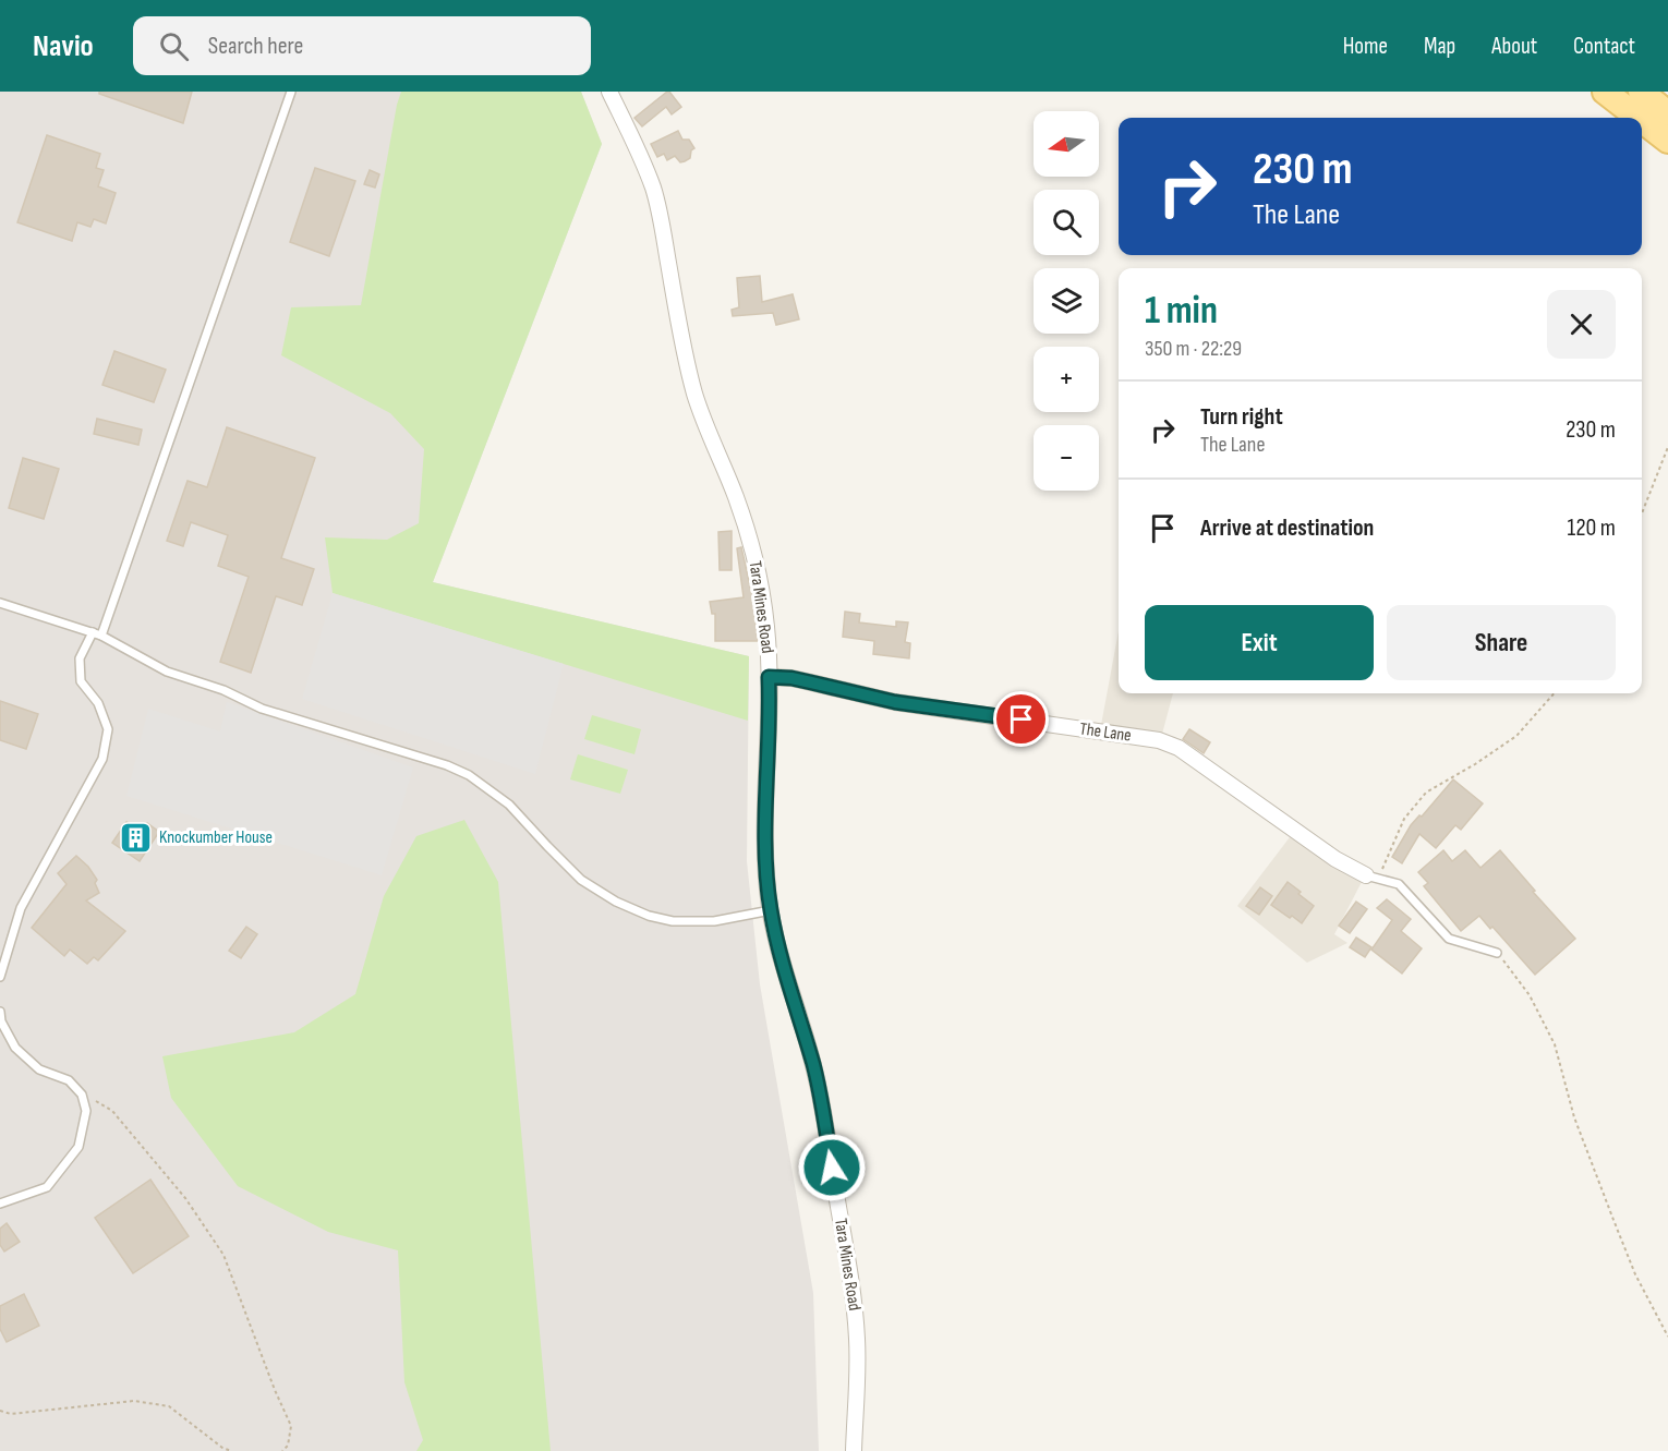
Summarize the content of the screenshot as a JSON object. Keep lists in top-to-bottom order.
{
  "streets": {
    "street": ["Tara Mines Road", "The Lane"]
  },
  "crossings": [
    ["Tara Mines Road", "The Lane"]
  ],
  "places": {
    "building": ["Knockumber House"]
  },
  "north": "left",
  "page": {
    "header": "Navio",
    "search": "Search here",
    "nav": [
      "Home",
      "Map",
      "About",
      "Contact"
    ],
    "map_buttons": ["+", "−"],
    "turn": ["230 m", "The Lane"],
    "heading": ["1 min", "350 m · 22:29"],
    "list": [
      {
        "name": "Turn right",
        "note": "The Lane",
        "value": "230 m"
      },
      {
        "name": "Arrive at destination",
        "value": "120 m"
      }
    ],
    "buttons": ["Exit", "Share"]
  }
}
